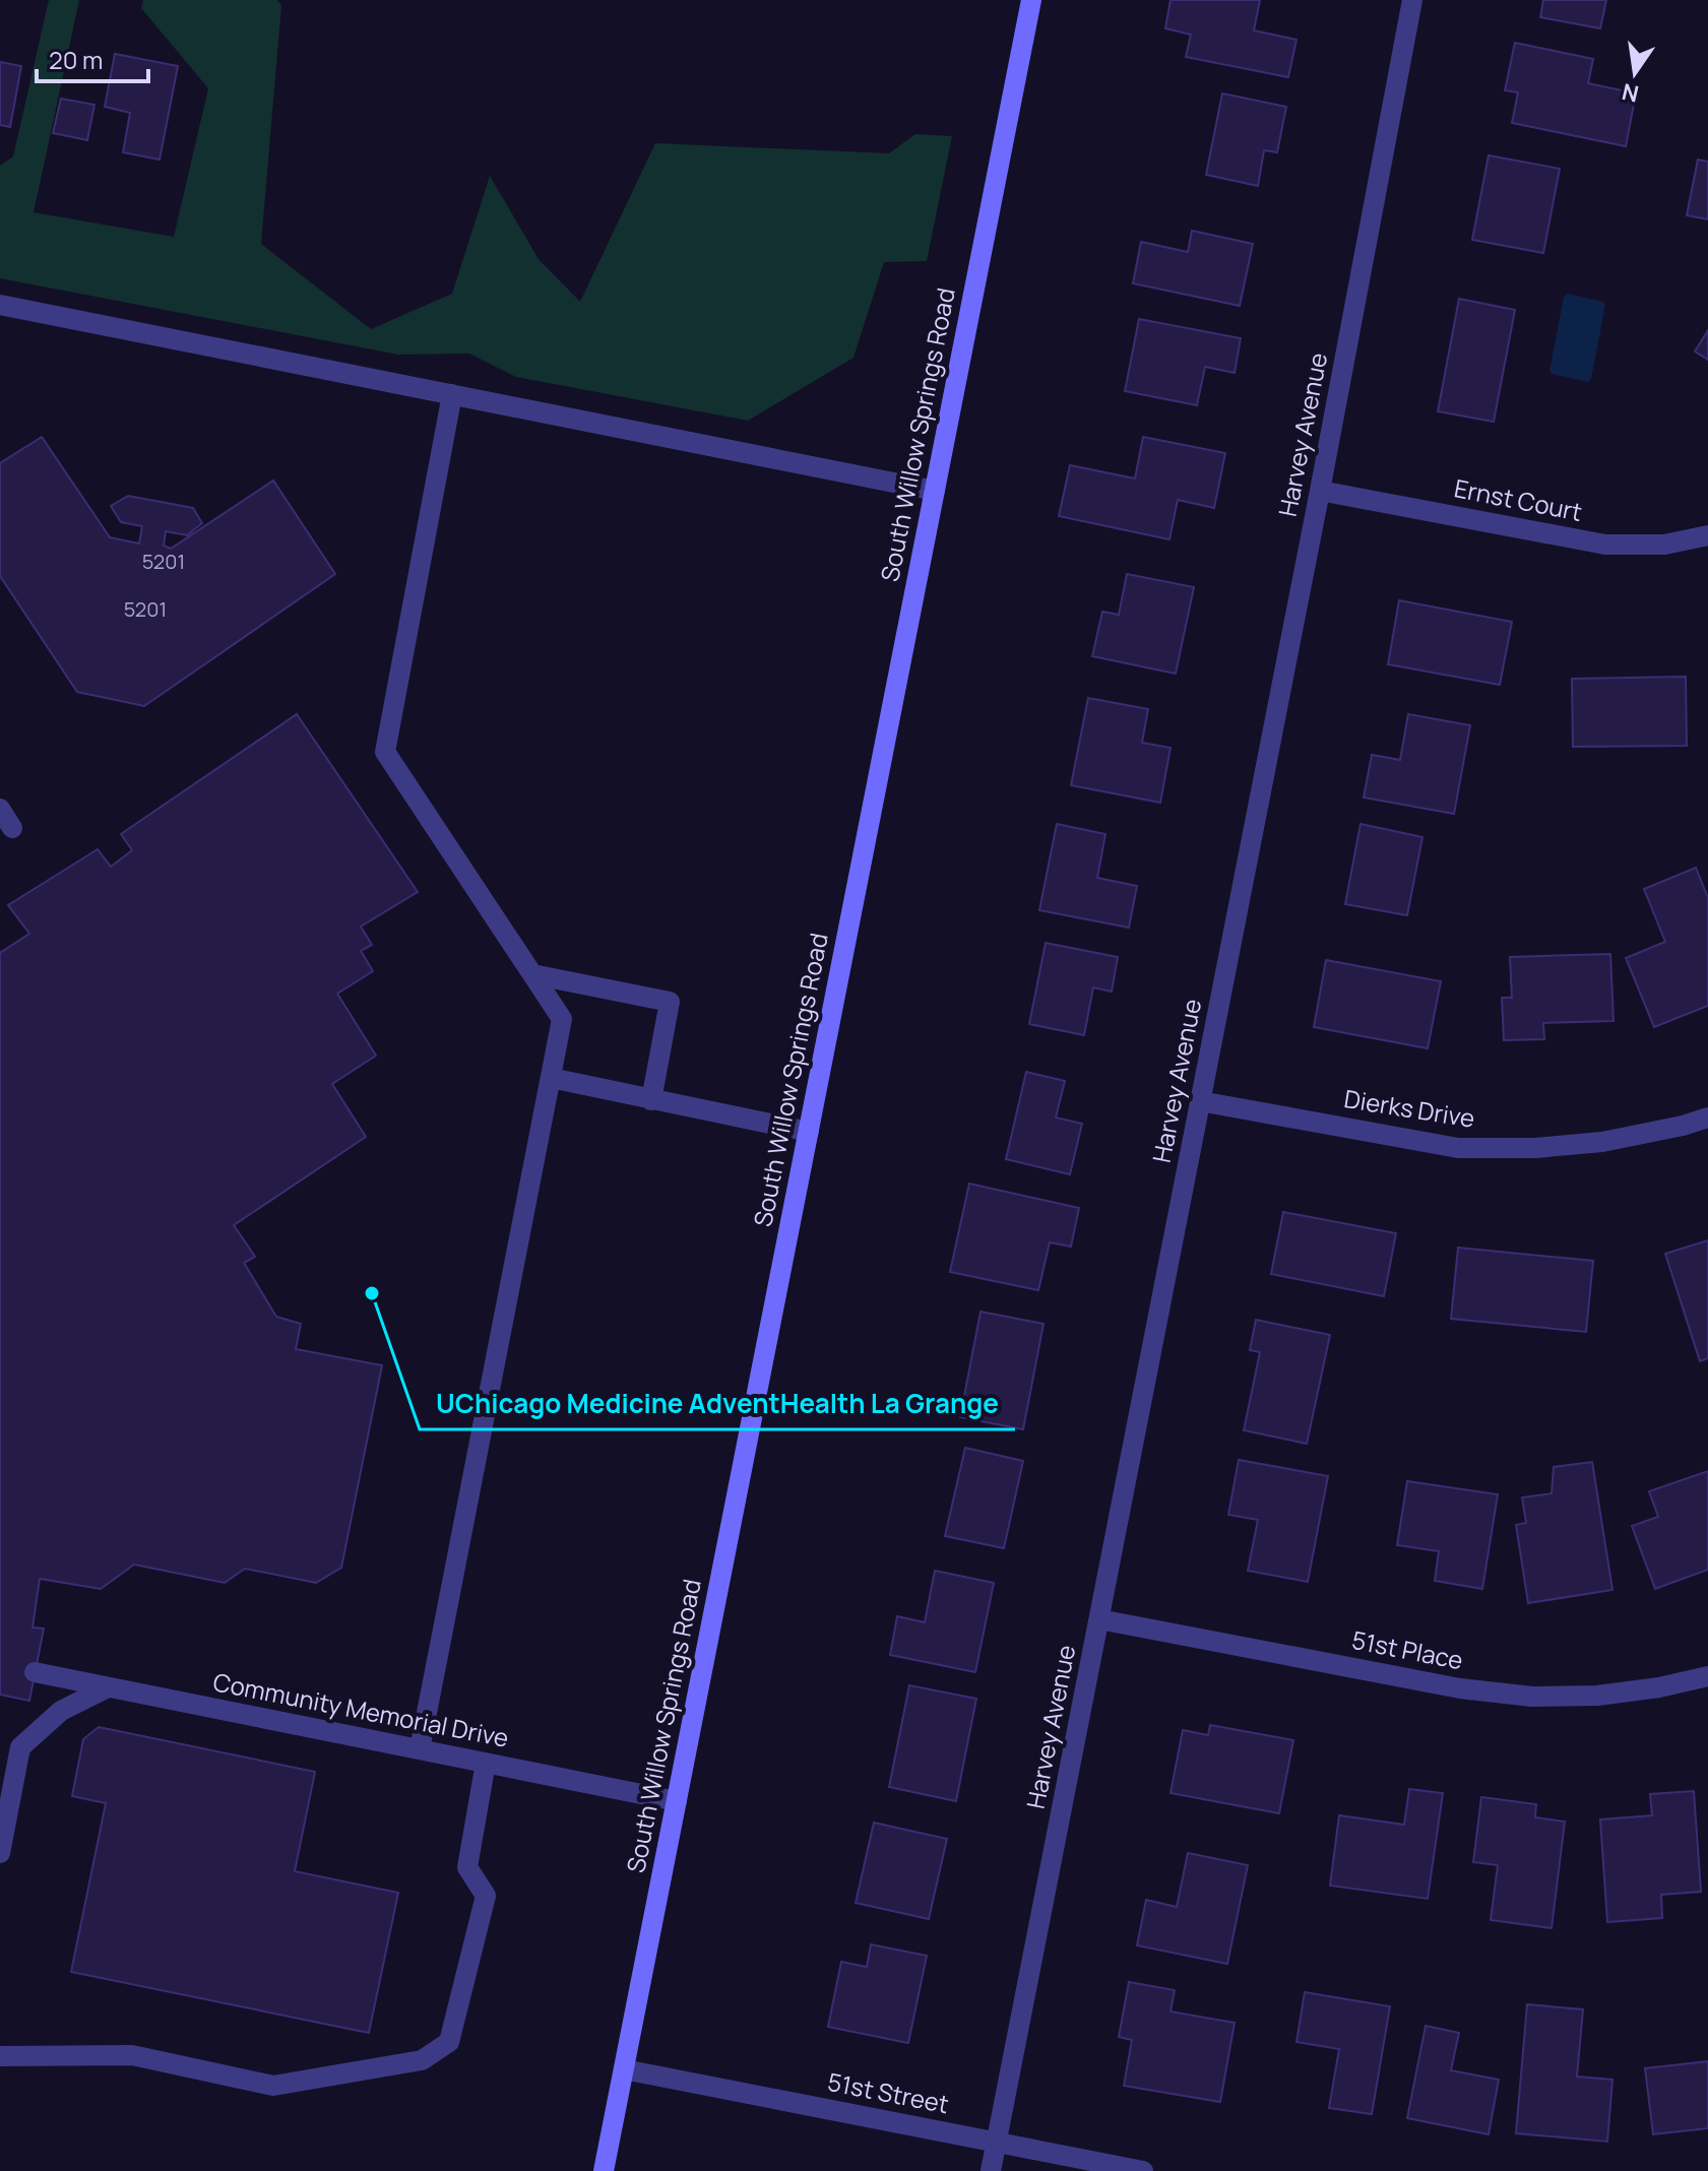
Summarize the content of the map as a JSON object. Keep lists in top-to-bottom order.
{
  "streets": {
    "street": [
      "South Willow Springs Road",
      "Harvey Avenue",
      "Ernst Court",
      "Dierks Drive",
      "51st Place",
      "Community Memorial Drive",
      "51st Street"
    ]
  },
  "crossings": [
    ["South Willow Springs Road", "Community Memorial Drive"],
    ["South Willow Springs Road", "51st Street"],
    ["Harvey Avenue", "Ernst Court"],
    ["Harvey Avenue", "Dierks Drive"],
    ["Harvey Avenue", "51st Place"],
    ["Harvey Avenue", "51st Street"]
  ],
  "places": ["UChicago Medicine AdventHealth La Grange"],
  "house_numbers": ["5201", "5201"],
  "scale_bar": "20 m",
  "north": "bottom"
}
